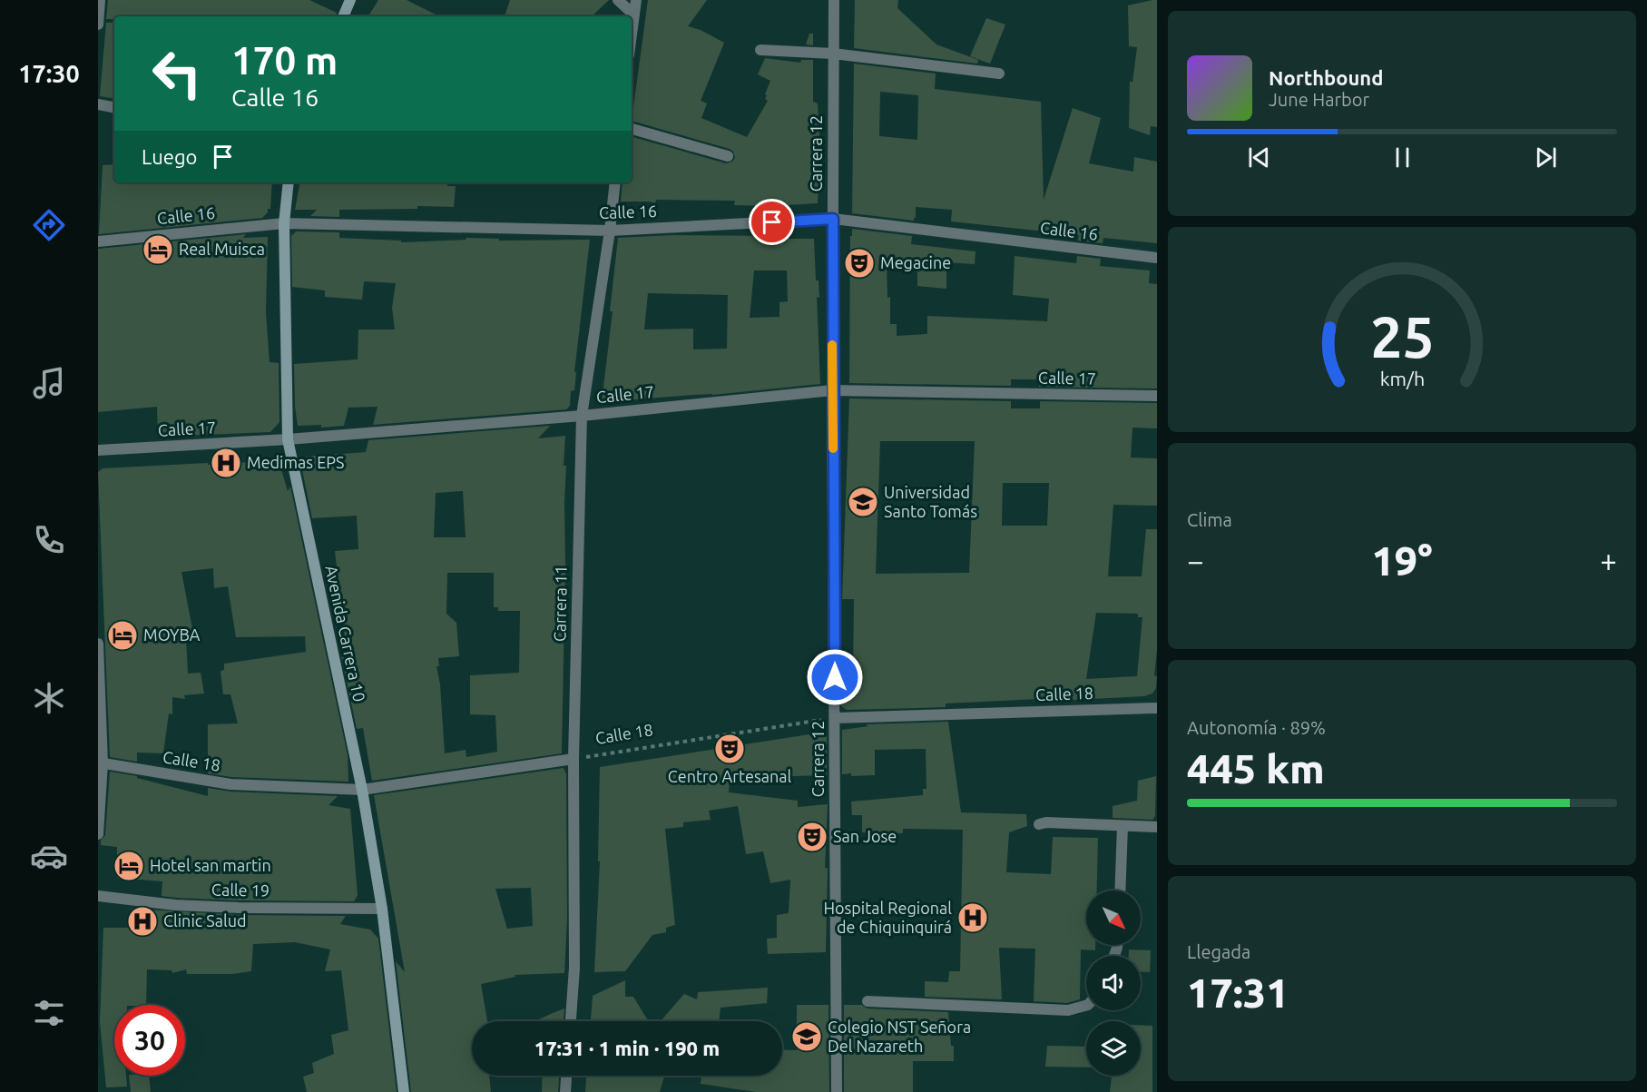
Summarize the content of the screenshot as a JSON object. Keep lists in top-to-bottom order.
{
  "streets": {
    "main road": ["Avenida Carrera 10"],
    "street": [
      "Carrera 12",
      "Calle 16",
      "Calle 17",
      "Carrera 11",
      "Calle 18",
      "Calle 19"
    ]
  },
  "crossings": [
    ["Carrera 12", "Calle 16"],
    ["Carrera 12", "Calle 17"],
    ["Carrera 12", "Calle 18"],
    ["Calle 16", "Carrera 11"],
    ["Calle 16", "Avenida Carrera 10"],
    ["Calle 17", "Carrera 11"],
    ["Calle 17", "Avenida Carrera 10"],
    ["Carrera 11", "Calle 18"],
    ["Avenida Carrera 10", "Calle 18"],
    ["Avenida Carrera 10", "Calle 19"]
  ],
  "places": {
    "hotel": ["Real Muisca", "MOYBA", "Hotel san martin"],
    "theatre": ["Megacine", "Centro Artesanal", "San Jose"],
    "hospital": ["Medimas EPS", "Hospital Regional de Chiquinquirá", "Clinic Salud"],
    "school or university": ["Universidad Santo Tomás", "Colegio NST Señora Del Nazareth"]
  },
  "north": "bottom right",
  "page": {
    "tabs": "17:30",
    "turn": ["170 m", "Calle 16"],
    "song": ["Northbound", "June Harbor"],
    "then": "Luego",
    "tile": [
      "Clima",
      ["Autonomía · 89%", "445 km"],
      ["Llegada", "17:31"]
    ],
    "heat": ["−", "19°", "+"],
    "limit": "30",
    "trip": "17:31 · 1 min · 190 m",
    "gauge": ["25", "km/h"]
  }
}
